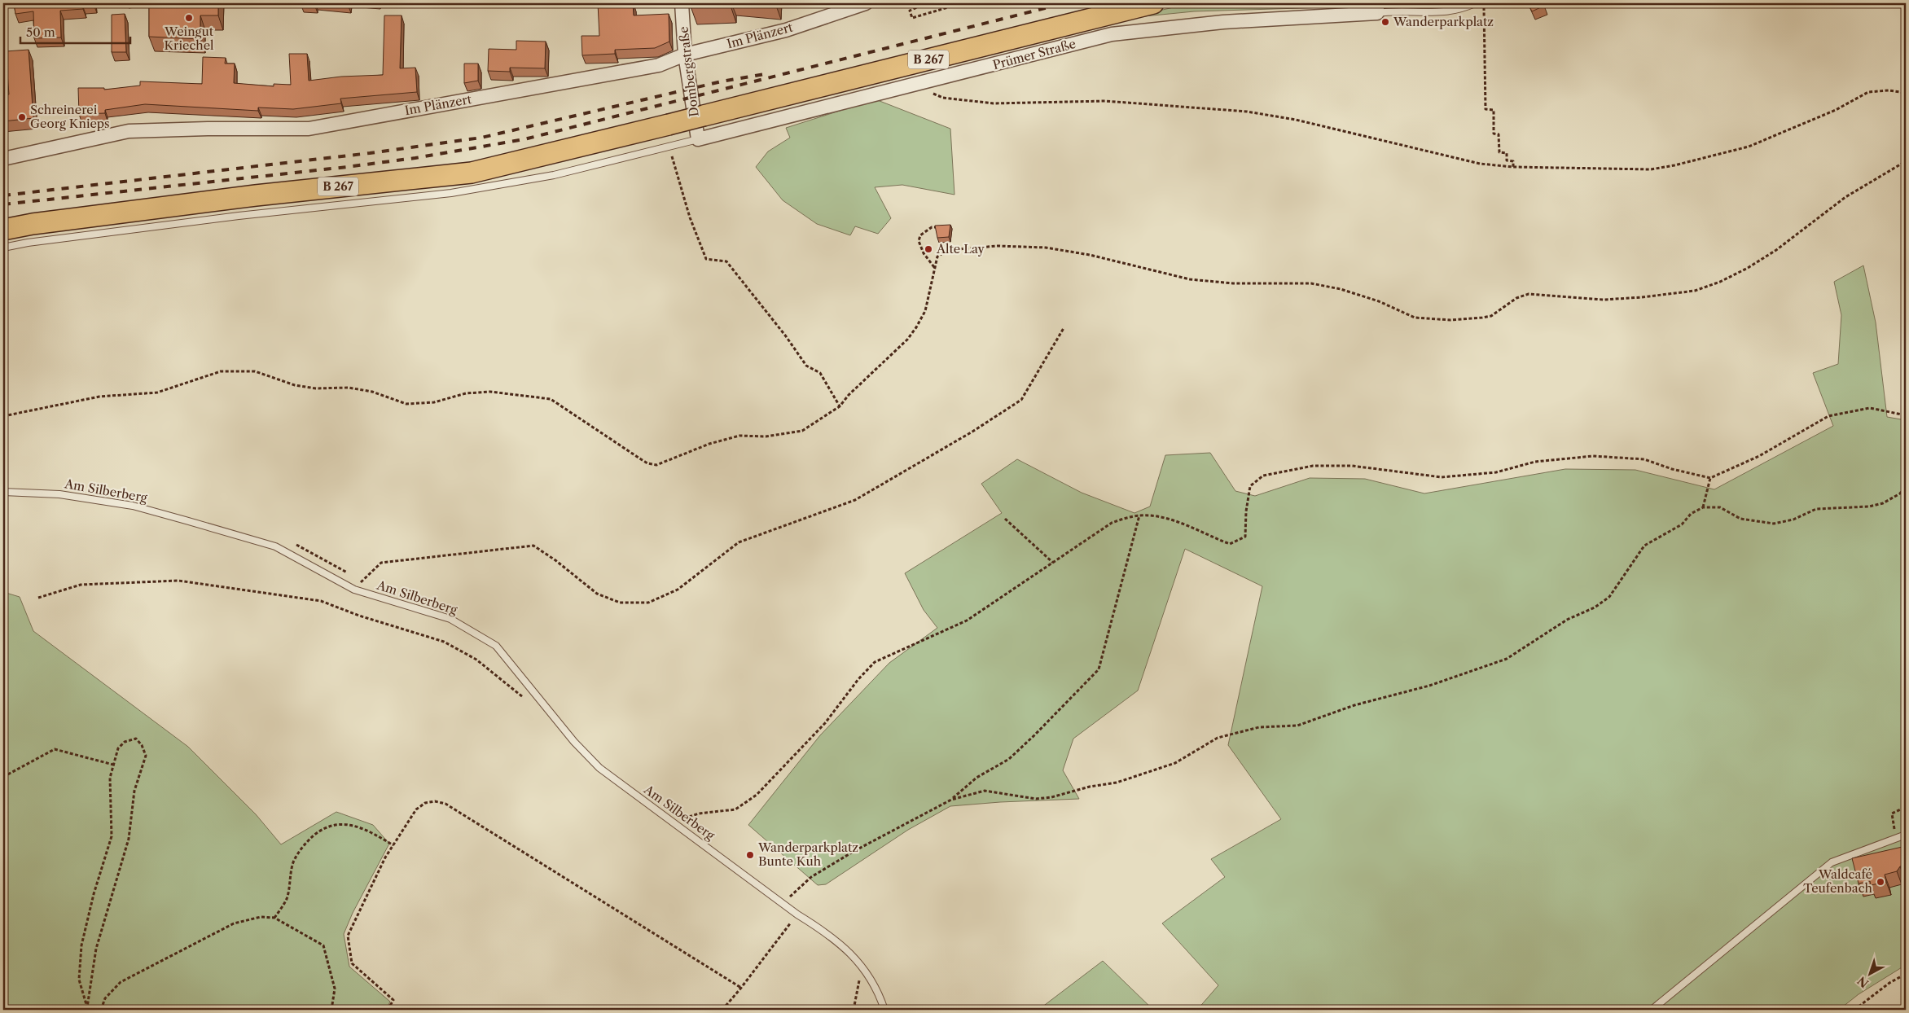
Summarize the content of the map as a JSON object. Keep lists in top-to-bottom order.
{
  "streets": {
    "main road": ["B 267"],
    "street": ["Im Plänzert", "Prümer Straße", "Dombergstraße"],
    "lane": ["Am Silberberg"]
  },
  "crossings": [
    ["Im Plänzert", "Dombergstraße"],
    ["Prümer Straße", "Dombergstraße"]
  ],
  "places": [
    "Weingut Kriechel",
    "Wanderparkplatz",
    "Schreinerei Georg Knieps",
    "Alte Lay",
    "Wanderparkplatz Bunte Kuh",
    "Waldcafé Teufenbach"
  ],
  "scale_bar": "50 m",
  "north": "bottom left"
}
